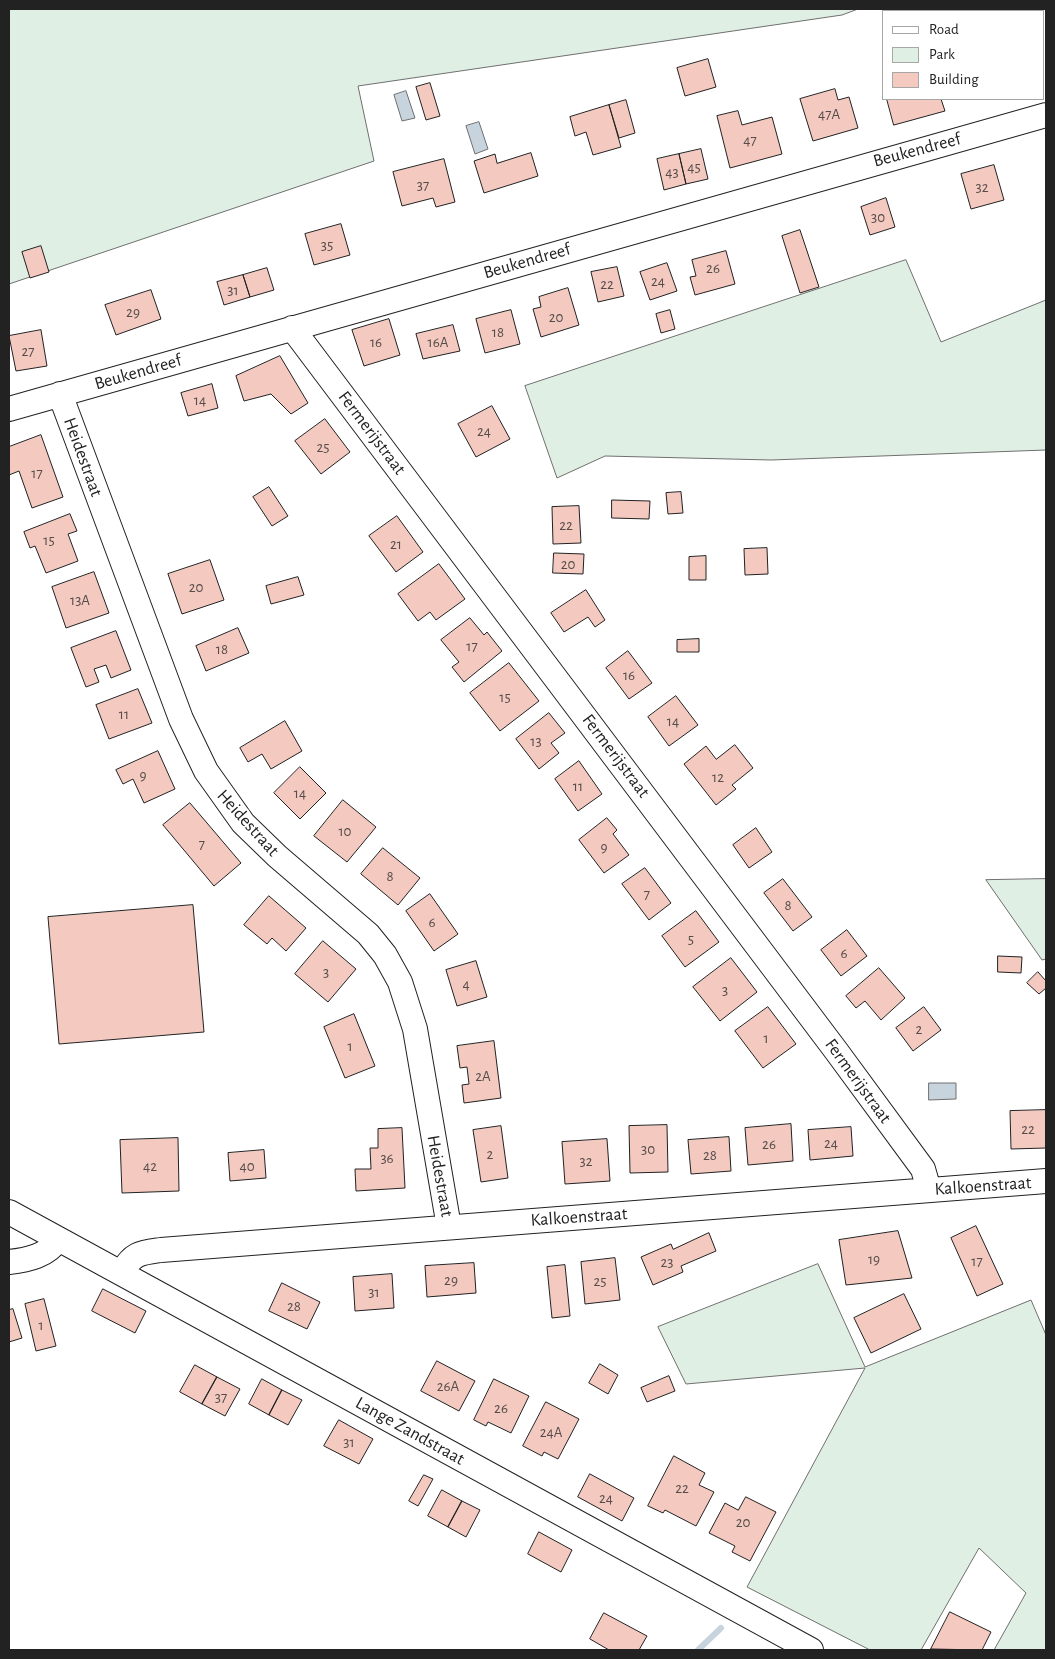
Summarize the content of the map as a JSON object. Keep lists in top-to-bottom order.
{
  "streets": {
    "street": [
      "Beukendreef",
      "Fermerijstraat",
      "Heidestraat",
      "Kalkoenstraat",
      "Lange Zandstraat"
    ]
  },
  "crossings": [
    ["Beukendreef", "Fermerijstraat"],
    ["Beukendreef", "Heidestraat"],
    ["Fermerijstraat", "Kalkoenstraat"],
    ["Heidestraat", "Kalkoenstraat"],
    ["Kalkoenstraat", "Lange Zandstraat"]
  ],
  "house_numbers": [
    "47A",
    "47",
    "45",
    "43",
    "37",
    "32",
    "30",
    "35",
    "26",
    "24",
    "22",
    "31",
    "29",
    "20",
    "18",
    "16",
    "16A",
    "27",
    "14",
    "24",
    "25",
    "17",
    "22",
    "15",
    "21",
    "20",
    "20",
    "13A",
    "17",
    "18",
    "16",
    "15",
    "11",
    "14",
    "13",
    "9",
    "12",
    "11",
    "14",
    "10",
    "7",
    "9",
    "8",
    "7",
    "8",
    "6",
    "5",
    "6",
    "3",
    "4",
    "3",
    "2",
    "1",
    "1",
    "2A",
    "22",
    "24",
    "26",
    "30",
    "2",
    "28",
    "36",
    "32",
    "42",
    "40",
    "19",
    "17",
    "23",
    "29",
    "25",
    "31",
    "28",
    "1",
    "26A",
    "37",
    "26",
    "24A",
    "31",
    "22",
    "24",
    "20"
  ],
  "legend": ["Road", "Park", "Building"]
}
